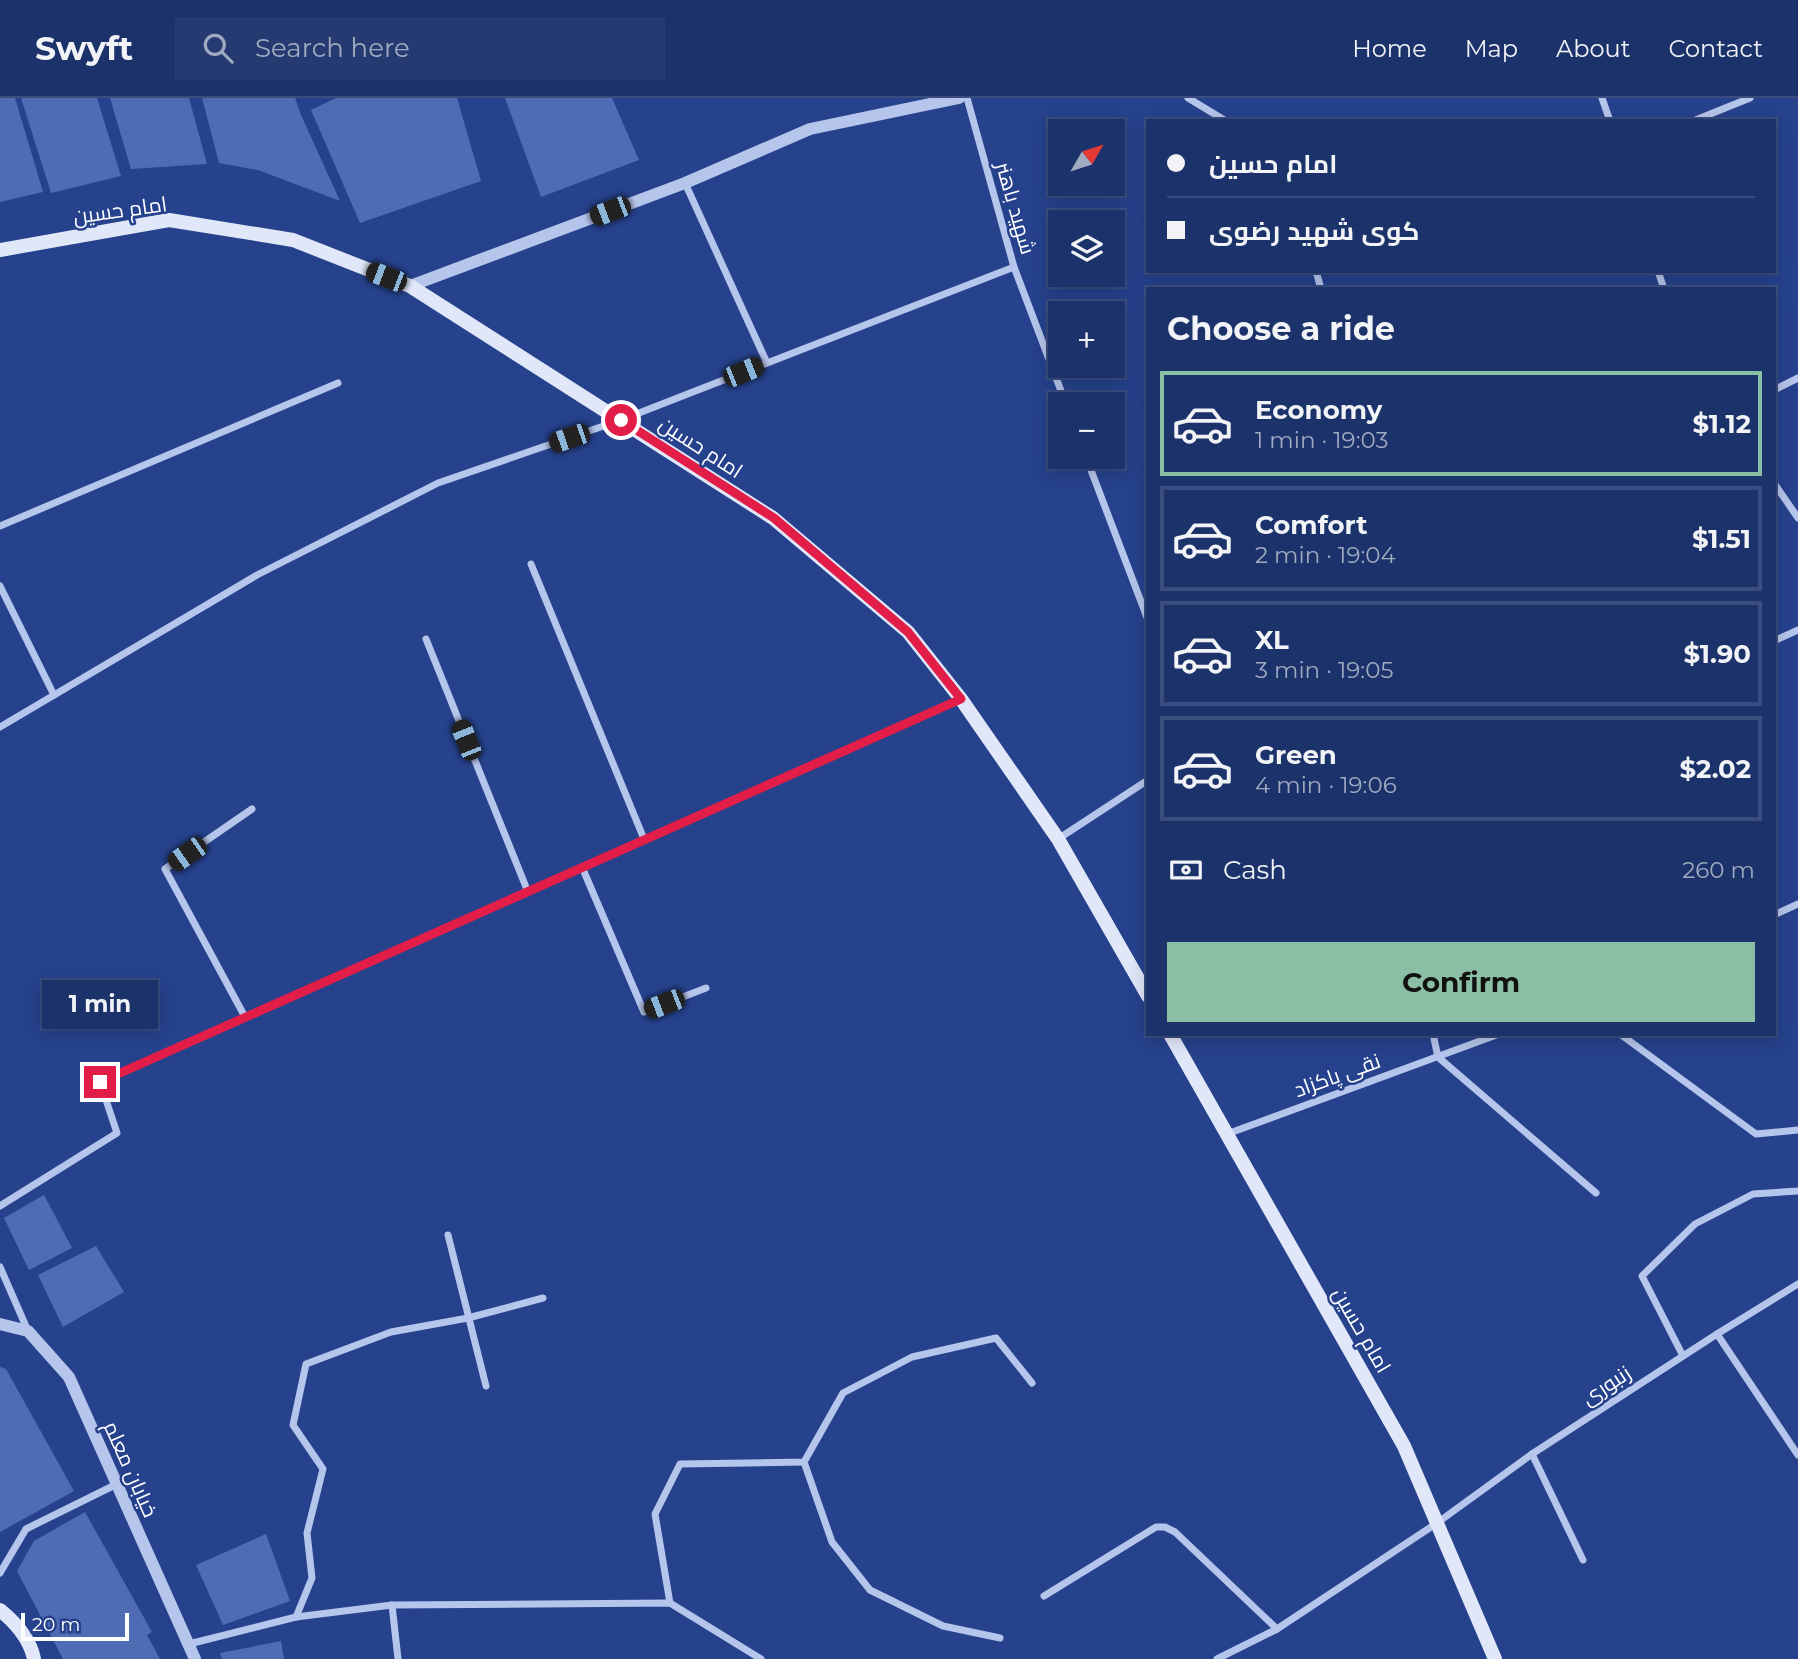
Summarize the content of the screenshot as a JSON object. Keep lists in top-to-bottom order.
{
  "streets": {
    "main road": ["امام حسین"],
    "street": [
      "شهید باهنر",
      "نقی پاکزاد",
      "زنبوری",
      "خیابان معلم"
    ]
  },
  "crossings": [
    ["امام حسین", "نقی پاکزاد"],
    ["امام حسین", "زنبوری"]
  ],
  "scale_bar": "20 m",
  "north": "top right",
  "page": {
    "header": "Swyft",
    "search": "Search here",
    "nav": [
      "Home",
      "Map",
      "About",
      "Contact"
    ],
    "map_buttons": ["+", "−"],
    "banner": ["امام حسین", "کوی شهید رضوی"],
    "heading": "Choose a ride",
    "list": [
      {
        "name": "Economy",
        "note": "1 min · 19:03",
        "value": "$1.12"
      },
      {
        "name": "Comfort",
        "note": "2 min · 19:04",
        "value": "$1.51"
      },
      {
        "name": "XL",
        "note": "3 min · 19:05",
        "value": "$1.90"
      },
      {
        "name": "Green",
        "note": "4 min · 19:06",
        "value": "$2.02"
      }
    ],
    "pay": ["Cash", "260 m"],
    "buttons": "Confirm",
    "bubble": "1 min",
    "scale": "20 m"
  }
}
